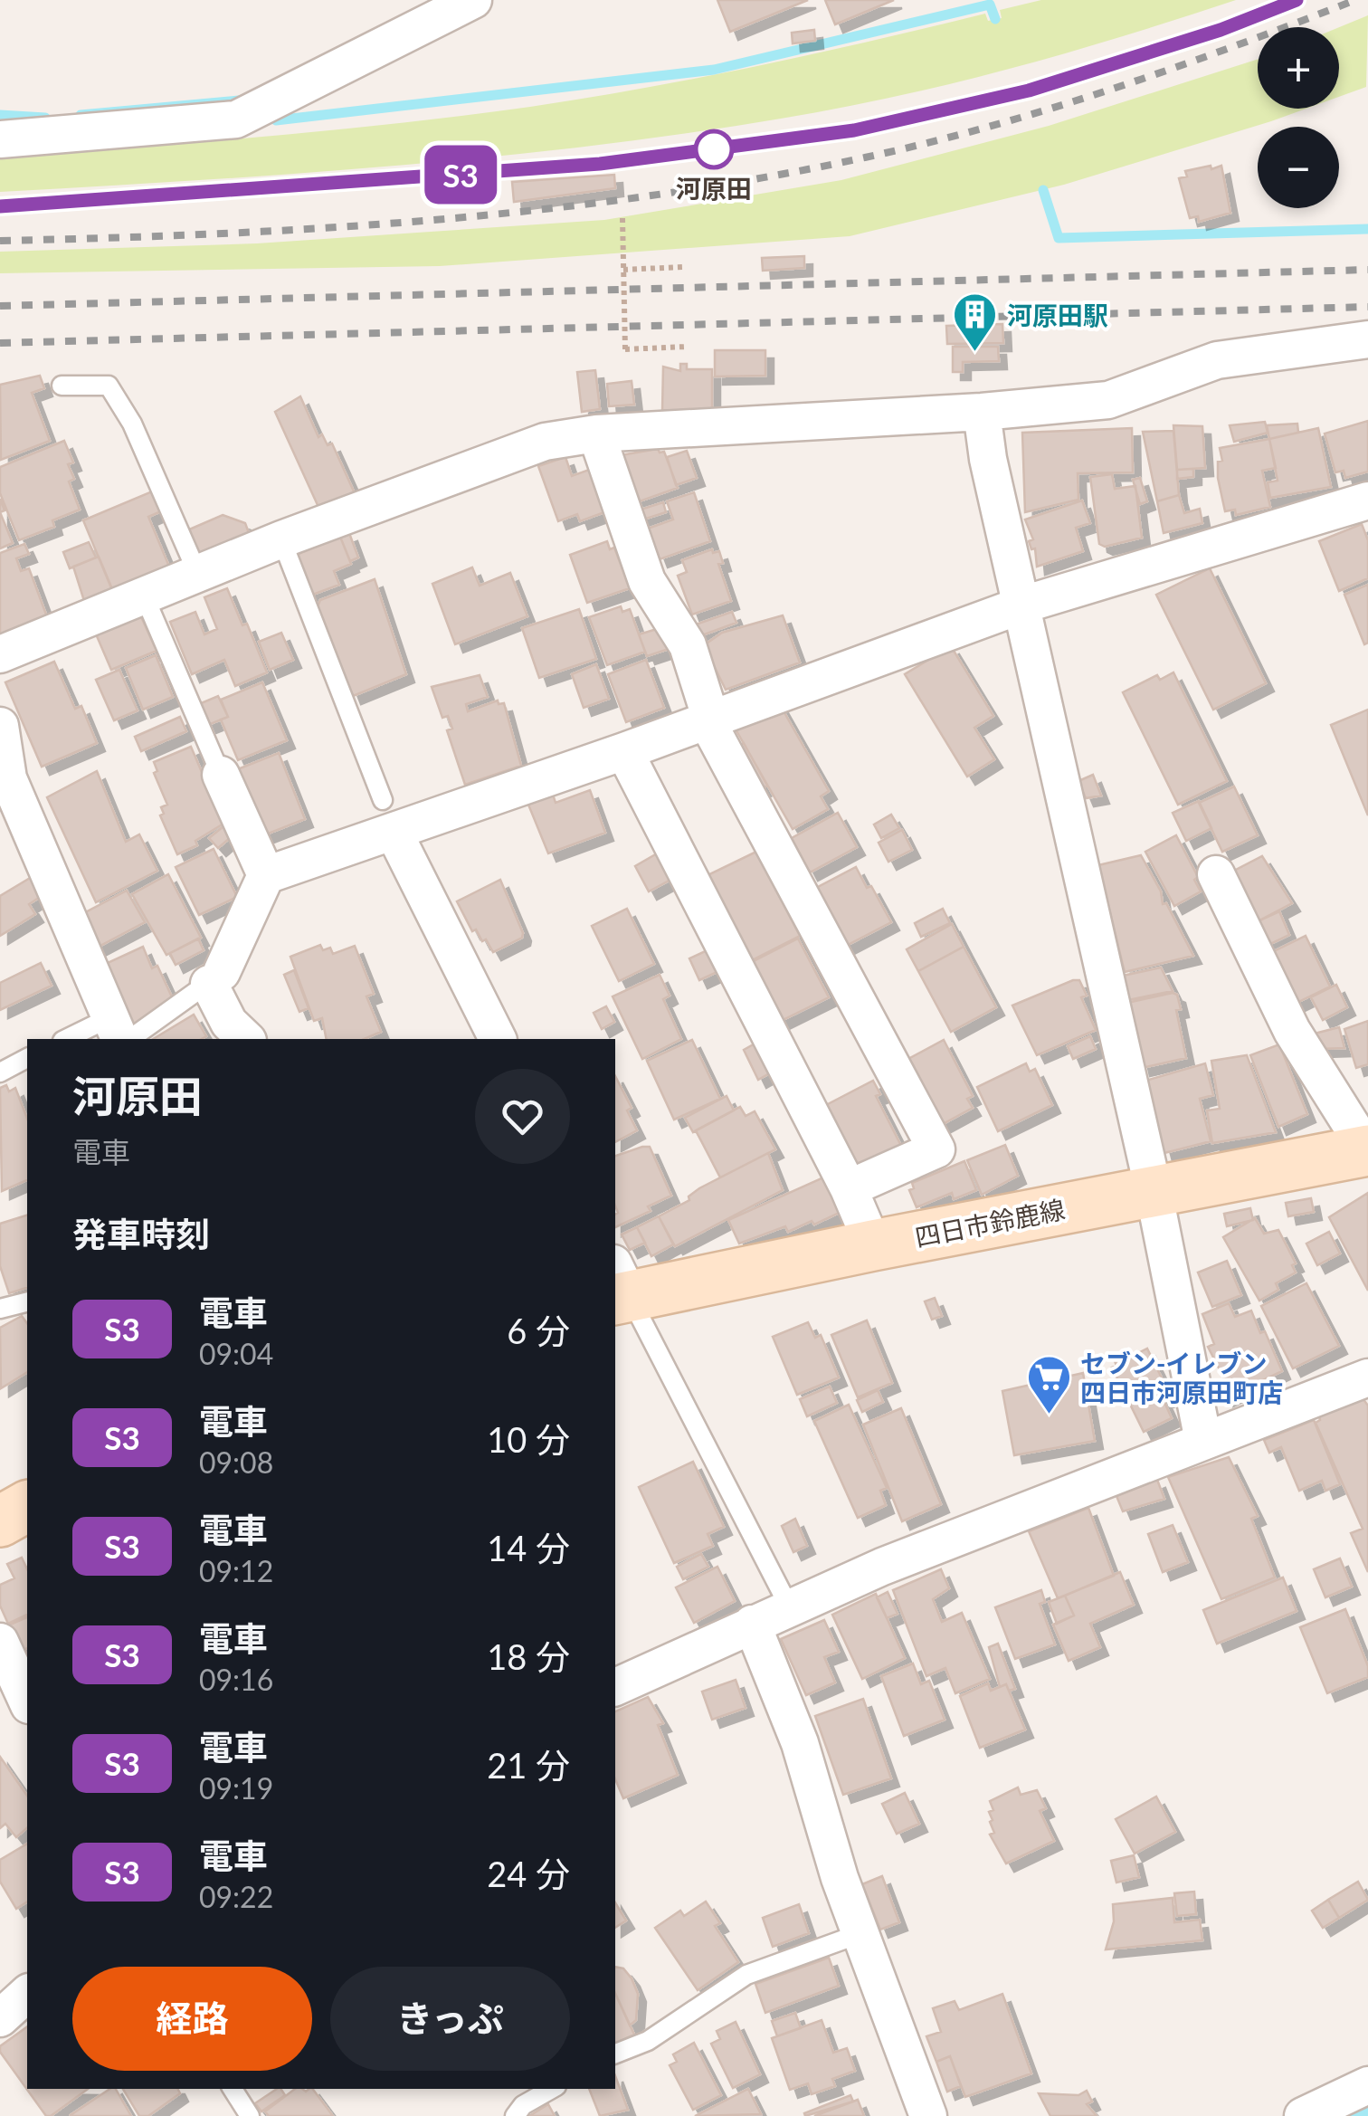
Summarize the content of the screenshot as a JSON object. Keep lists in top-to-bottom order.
{
  "streets": {
    "main road": ["四日市鈴鹿線"]
  },
  "places": {
    "other": ["河原田"],
    "building": ["河原田駅"],
    "supermarket": ["セブン-イレブン 四日市河原田町店"]
  },
  "page": {
    "on_map": "S3",
    "map_buttons": ["+", "−"],
    "heading": [
      ["河原田", "電車"],
      "発車時刻"
    ],
    "list": [
      {
        "mark": "S3",
        "name": "電車",
        "note": "09:04",
        "value": "6 分"
      },
      {
        "mark": "S3",
        "name": "電車",
        "note": "09:08",
        "value": "10 分"
      },
      {
        "mark": "S3",
        "name": "電車",
        "note": "09:12",
        "value": "14 分"
      },
      {
        "mark": "S3",
        "name": "電車",
        "note": "09:16",
        "value": "18 分"
      },
      {
        "mark": "S3",
        "name": "電車",
        "note": "09:19",
        "value": "21 分"
      },
      {
        "mark": "S3",
        "name": "電車",
        "note": "09:22",
        "value": "24 分"
      }
    ],
    "buttons": ["経路", "きっぷ"]
  }
}
